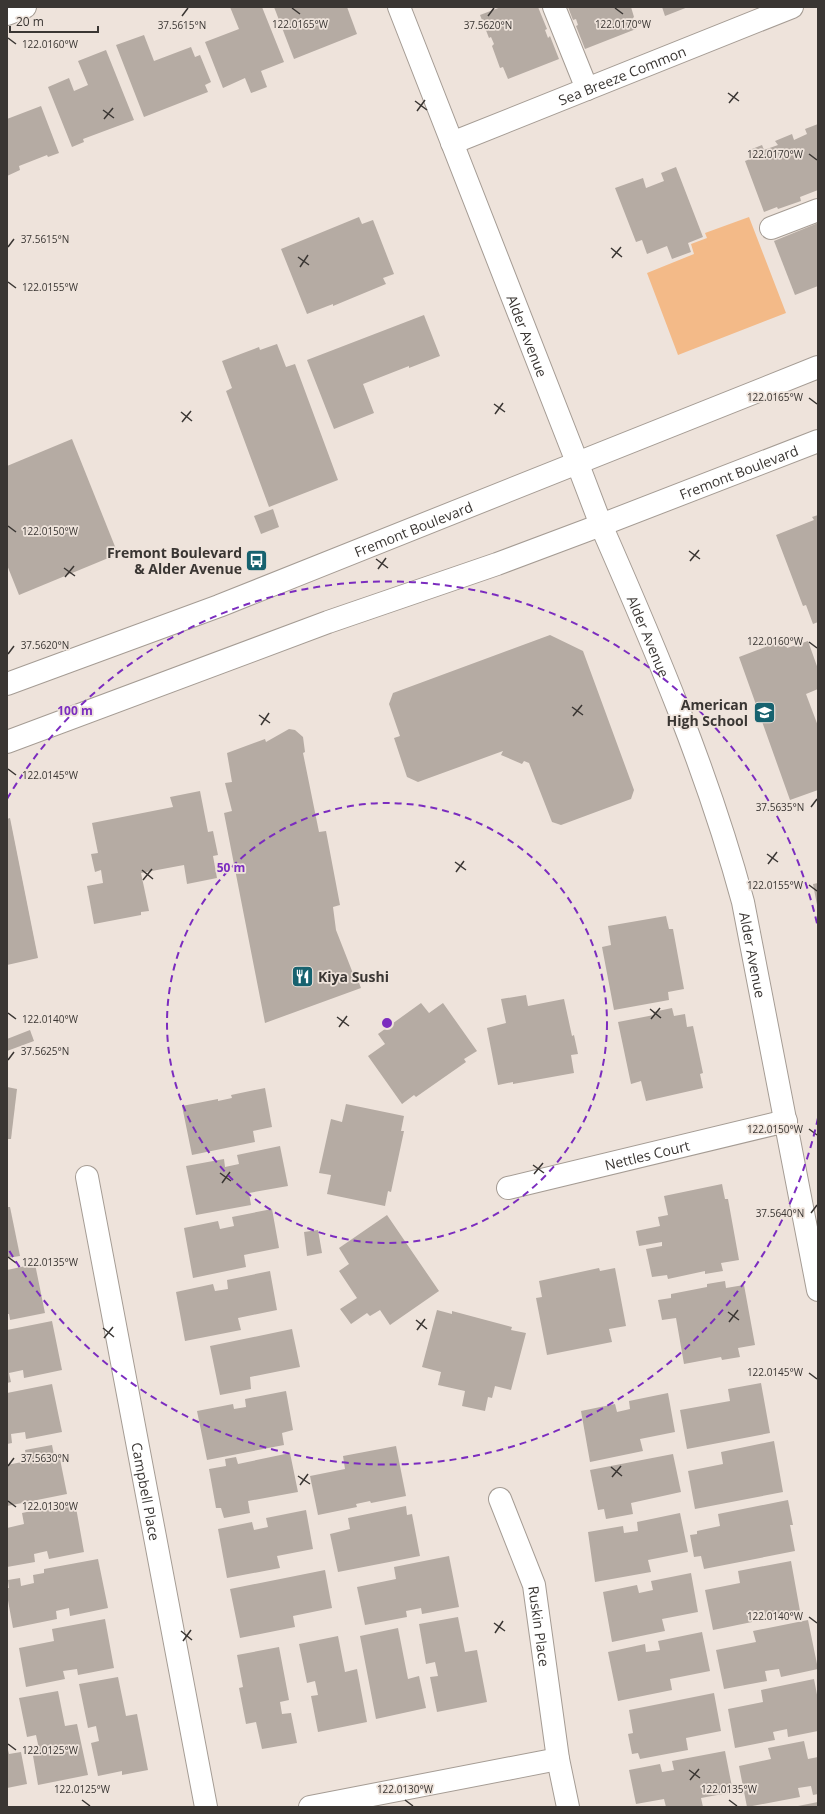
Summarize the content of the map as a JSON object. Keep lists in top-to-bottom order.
{
  "streets": {
    "street": [
      "Sea Breeze Common",
      "Alder Avenue",
      "Fremont Boulevard",
      "Nettles Court",
      "Campbell Place",
      "Ruskin Place"
    ]
  },
  "crossings": [
    ["Sea Breeze Common", "Alder Avenue"],
    ["Alder Avenue", "Fremont Boulevard"],
    ["Alder Avenue", "Nettles Court"]
  ],
  "places": {
    "bus stop": ["Fremont Boulevard & Alder Avenue"],
    "school or university": ["American High School"],
    "restaurant": ["Kiya Sushi"]
  },
  "scale_bar": "20 m",
  "coordinates": [
    "122.0165°W",
    "122.0170°W",
    "37.5615°N",
    "37.5620°N",
    "122.0160°W",
    "122.0155°W",
    "122.0150°W",
    "122.0145°W",
    "37.5635°N",
    "122.0140°W",
    "37.5625°N",
    "37.5640°N",
    "122.0135°W",
    "37.5630°N",
    "122.0130°W",
    "122.0125°W"
  ],
  "rings": ["100 m", "50 m"]
}
